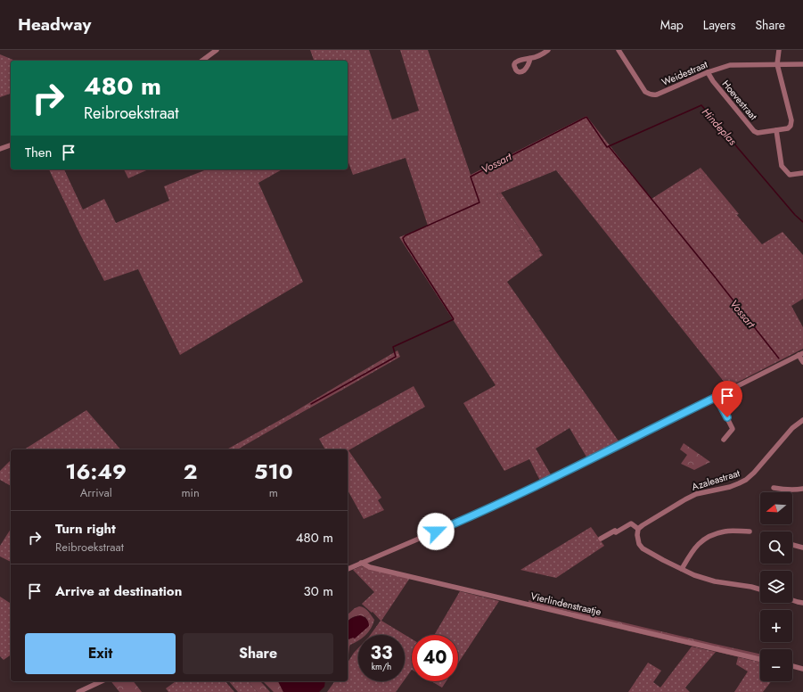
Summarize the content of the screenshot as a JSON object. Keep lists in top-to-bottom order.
{
  "streets": {
    "street": [
      "Weidestraat",
      "Hoevestraat",
      "Azaleastraat",
      "Vierlindenstraatje"
    ]
  },
  "crossings": [
    ["Weidestraat", "Hoevestraat"]
  ],
  "water": ["Hindeplas", "Vossart"],
  "north": "left",
  "page": {
    "header": "Headway",
    "nav": ["Map", "Layers", "Share"],
    "turn": ["480 m", "Reibroekstraat"],
    "then": "Then",
    "eta": [
      "16:49",
      "Arrival",
      "2",
      "min",
      "510",
      "m"
    ],
    "map_buttons": ["+", "−"],
    "list": [
      {
        "name": "Turn right",
        "note": "Reibroekstraat",
        "value": "480 m"
      },
      {
        "name": "Arrive at destination",
        "value": "30 m"
      }
    ],
    "buttons": ["Exit", "Share"],
    "speed": "33 km/h",
    "limit": "40"
  }
}
